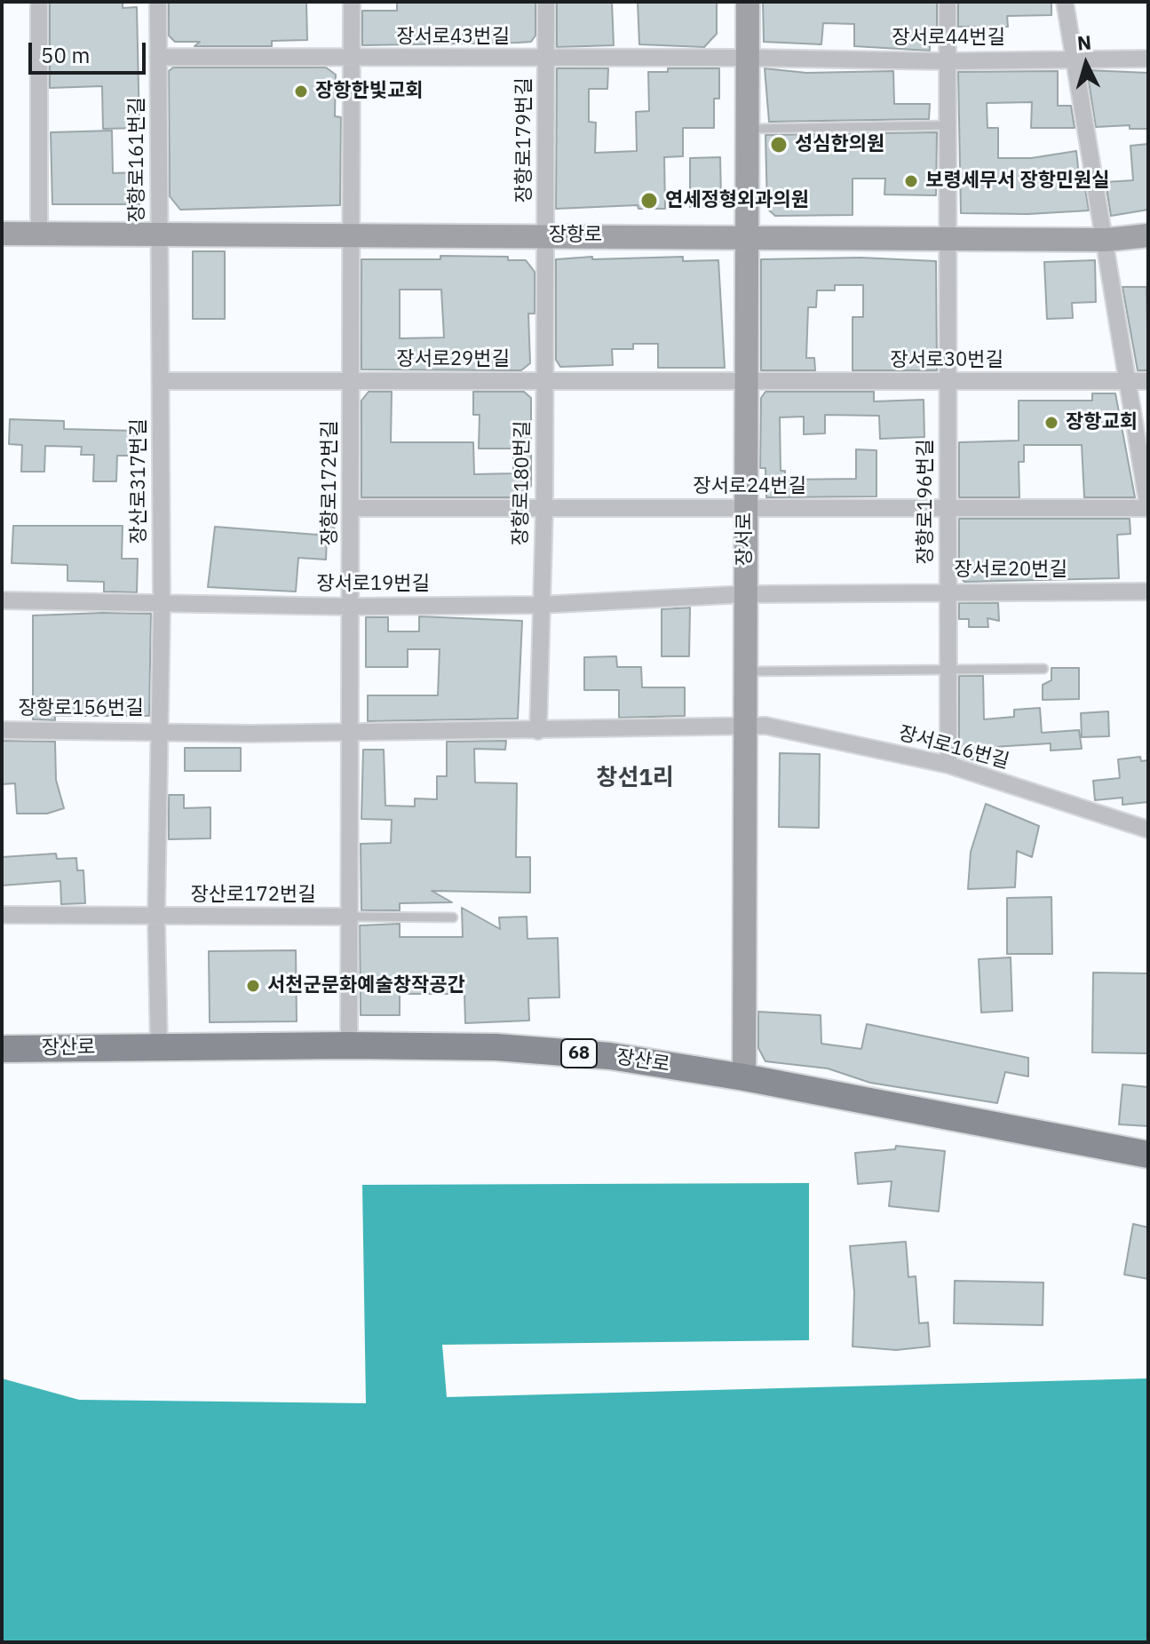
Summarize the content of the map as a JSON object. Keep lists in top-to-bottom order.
{
  "streets": {
    "main road": ["장산로", "68"],
    "street": [
      "장서로43번길",
      "장서로44번길",
      "장항로179번길",
      "장항로161번길",
      "장항로",
      "장서로29번길",
      "장서로30번길",
      "장산로317번길",
      "장항로172번길",
      "장항로180번길",
      "장서로24번길",
      "장항로196번길",
      "장서로",
      "장서로20번길",
      "장서로19번길",
      "장항로156번길",
      "장서로16번길",
      "장산로172번길"
    ]
  },
  "crossings": [
    ["장서로43번길", "장서로44번길"],
    ["장서로43번길", "장항로179번길"],
    ["장서로43번길", "장항로161번길"],
    ["장서로43번길", "장항로172번길"],
    ["장서로43번길", "장서로"],
    ["장서로44번길", "장항로196번길"],
    ["장서로44번길", "장서로"],
    ["장항로179번길", "장항로"],
    ["장항로179번길", "장항로180번길"],
    ["장항로161번길", "장항로"],
    ["장항로161번길", "장산로317번길"],
    ["장항로", "장산로317번길"],
    ["장항로", "장항로172번길"],
    ["장항로", "장항로180번길"],
    ["장항로", "장항로196번길"],
    ["장항로", "장서로"],
    ["장서로29번길", "장서로30번길"],
    ["장서로29번길", "장산로317번길"],
    ["장서로29번길", "장항로172번길"],
    ["장서로29번길", "장항로180번길"],
    ["장서로29번길", "장서로"],
    ["장서로30번길", "장항로196번길"],
    ["장서로30번길", "장서로"],
    ["장산로317번길", "장서로19번길"],
    ["장산로317번길", "장항로156번길"],
    ["장산로317번길", "장산로172번길"],
    ["장산로317번길", "장산로"],
    ["장항로172번길", "장서로24번길"],
    ["장항로172번길", "장서로19번길"],
    ["장항로172번길", "장서로16번길"],
    ["장항로172번길", "장산로172번길"],
    ["장항로172번길", "장산로"],
    ["장항로180번길", "장서로24번길"],
    ["장항로180번길", "장서로19번길"],
    ["장항로180번길", "장서로16번길"],
    ["장서로24번길", "장항로196번길"],
    ["장서로24번길", "장서로"],
    ["장항로196번길", "장서로20번길"],
    ["장항로196번길", "장서로16번길"],
    ["장서로", "장서로20번길"],
    ["장서로", "장서로19번길"],
    ["장서로", "장서로16번길"],
    ["장서로", "장산로"],
    ["장서로20번길", "장서로19번길"]
  ],
  "districts": ["창선1리"],
  "places": [
    "장항한빛교회",
    "성심한의원",
    "보령세무서 장항민원실",
    "연세정형외과의원",
    "장항교회",
    "서천군문화예술창작공간"
  ],
  "scale_bar": "50 m",
  "north": "top"
}
